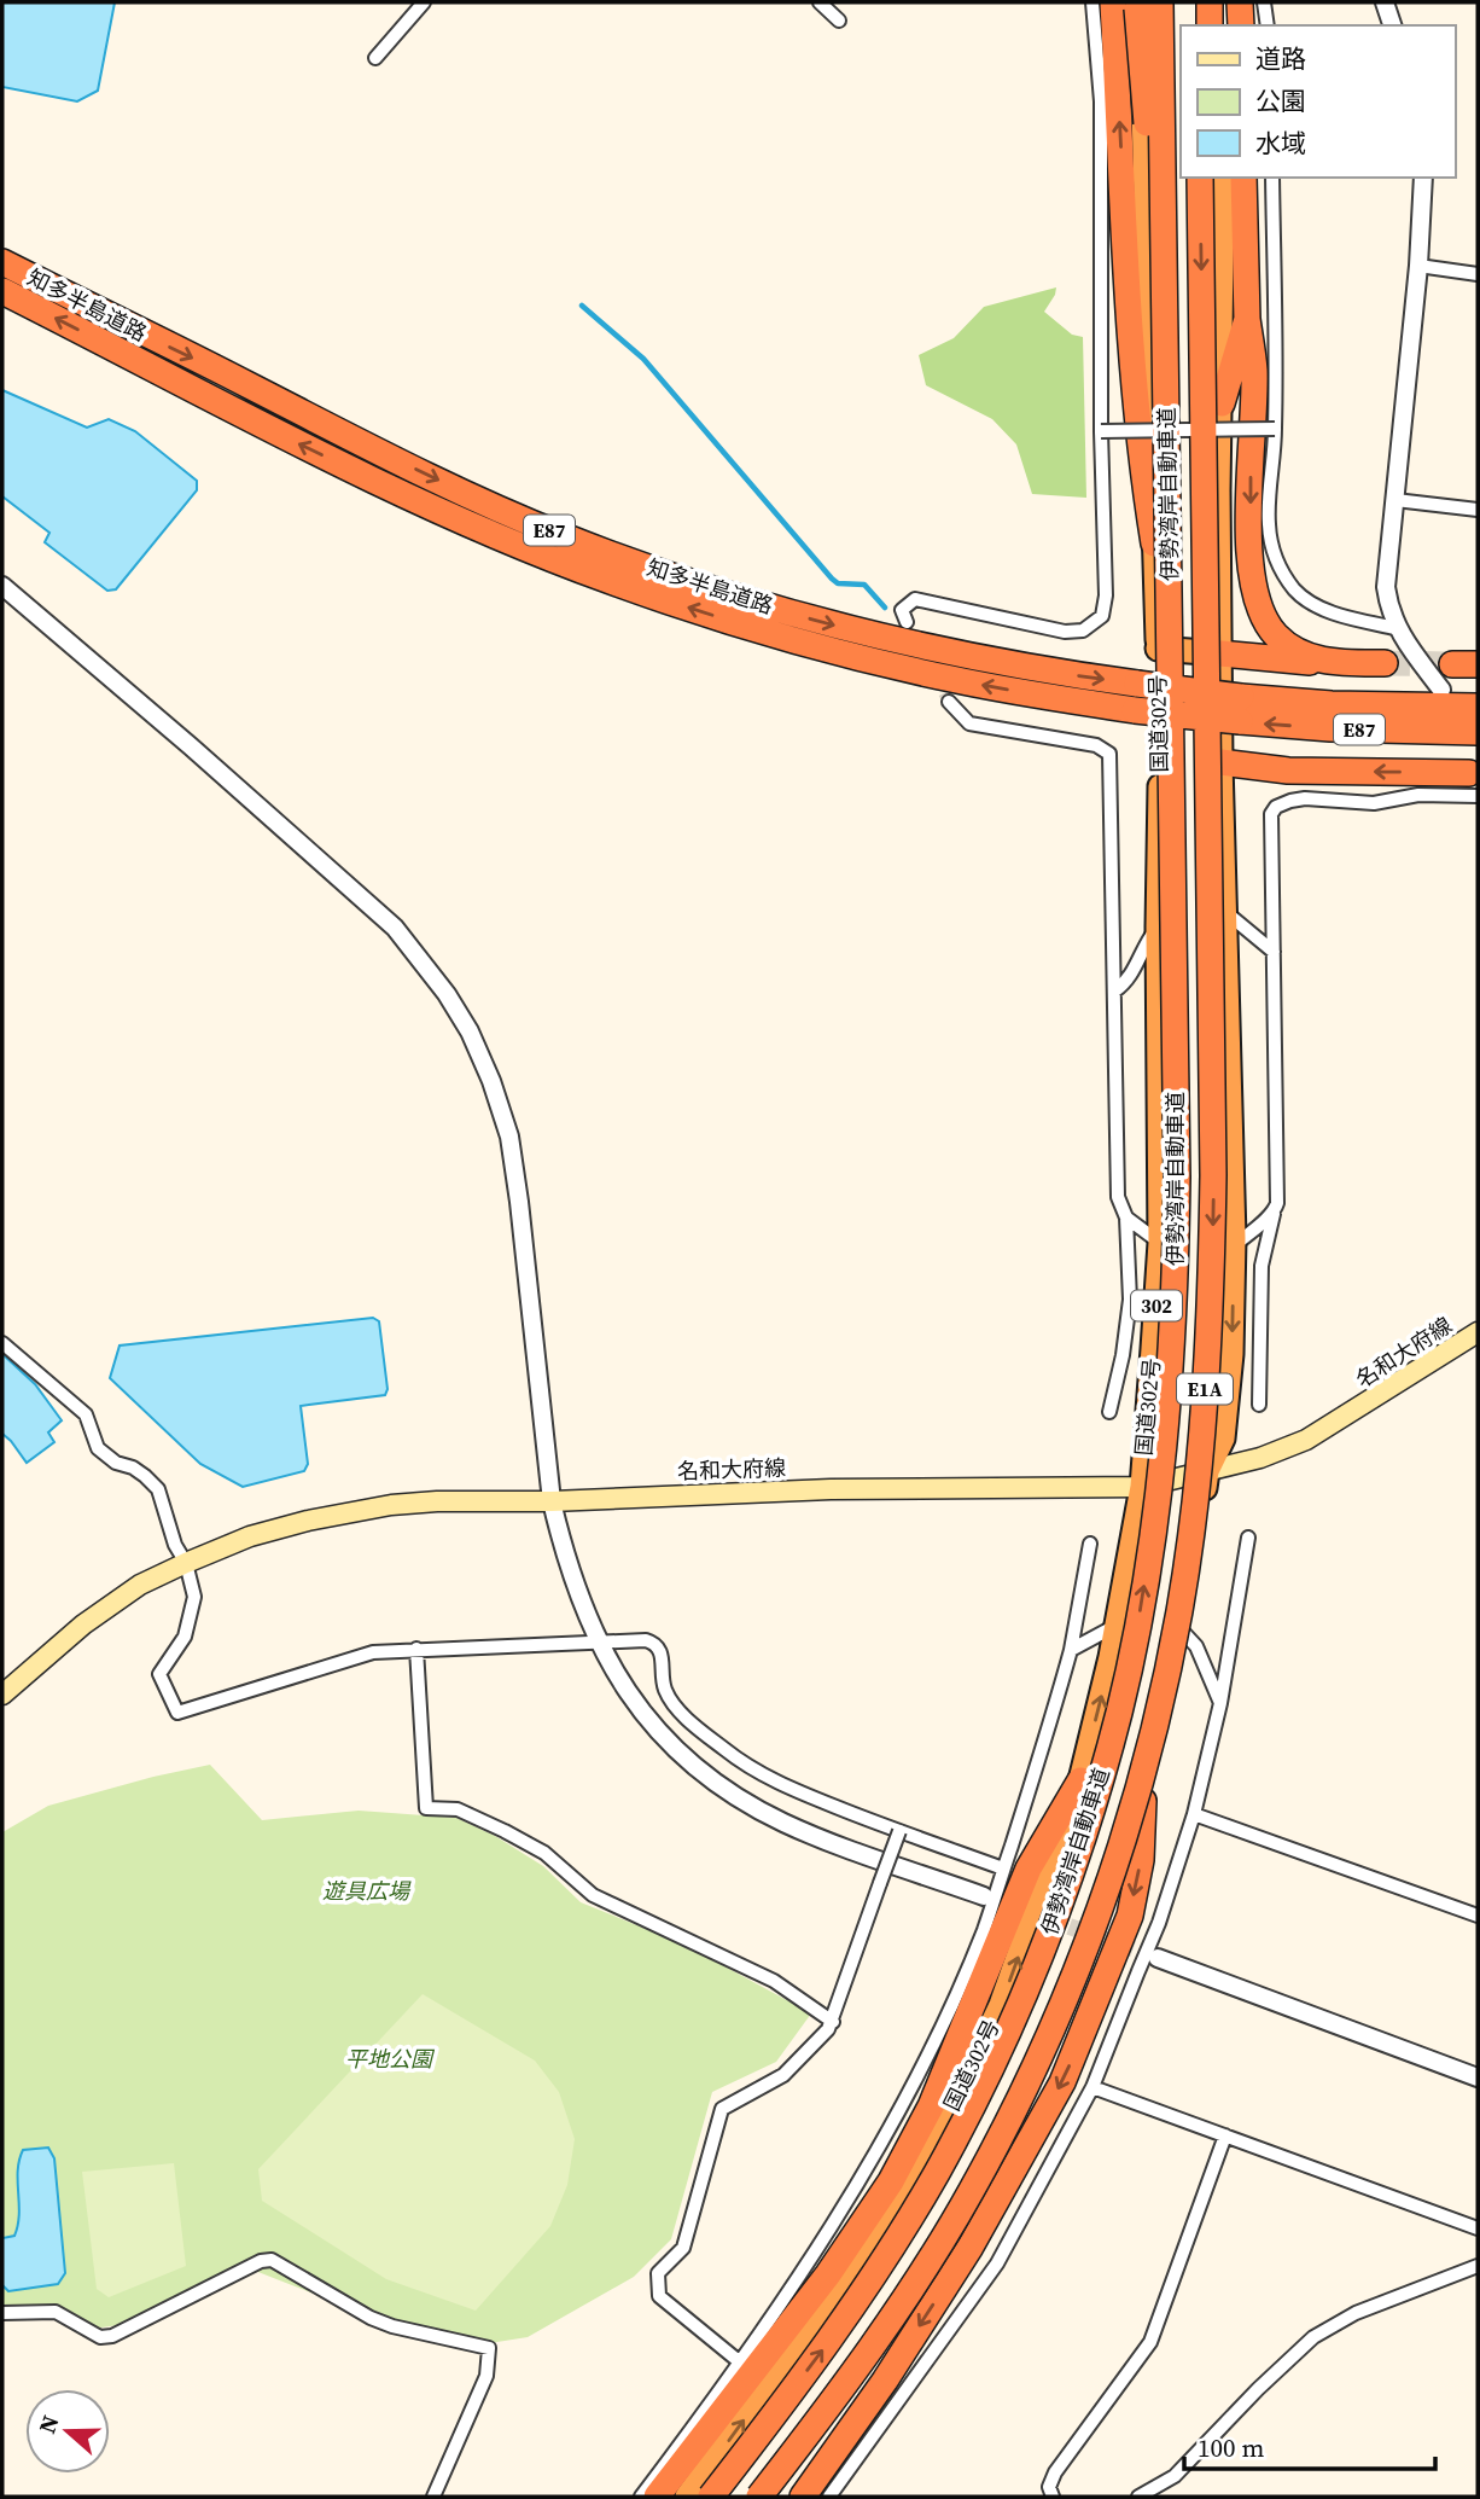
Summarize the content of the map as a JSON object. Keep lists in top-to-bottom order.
{
  "streets": {
    "highway": [
      "知多半島道路",
      "伊勢湾岸自動車道",
      "E87",
      "国道302号",
      "302",
      "E1A"
    ],
    "main road": ["名和大府線"]
  },
  "crossings": [
    ["国道302号", "名和大府線"]
  ],
  "parks": ["遊具広場", "平地公園"],
  "legend": ["道路", "公園", "水域"],
  "scale_bar": "100 m",
  "north": "left"
}
